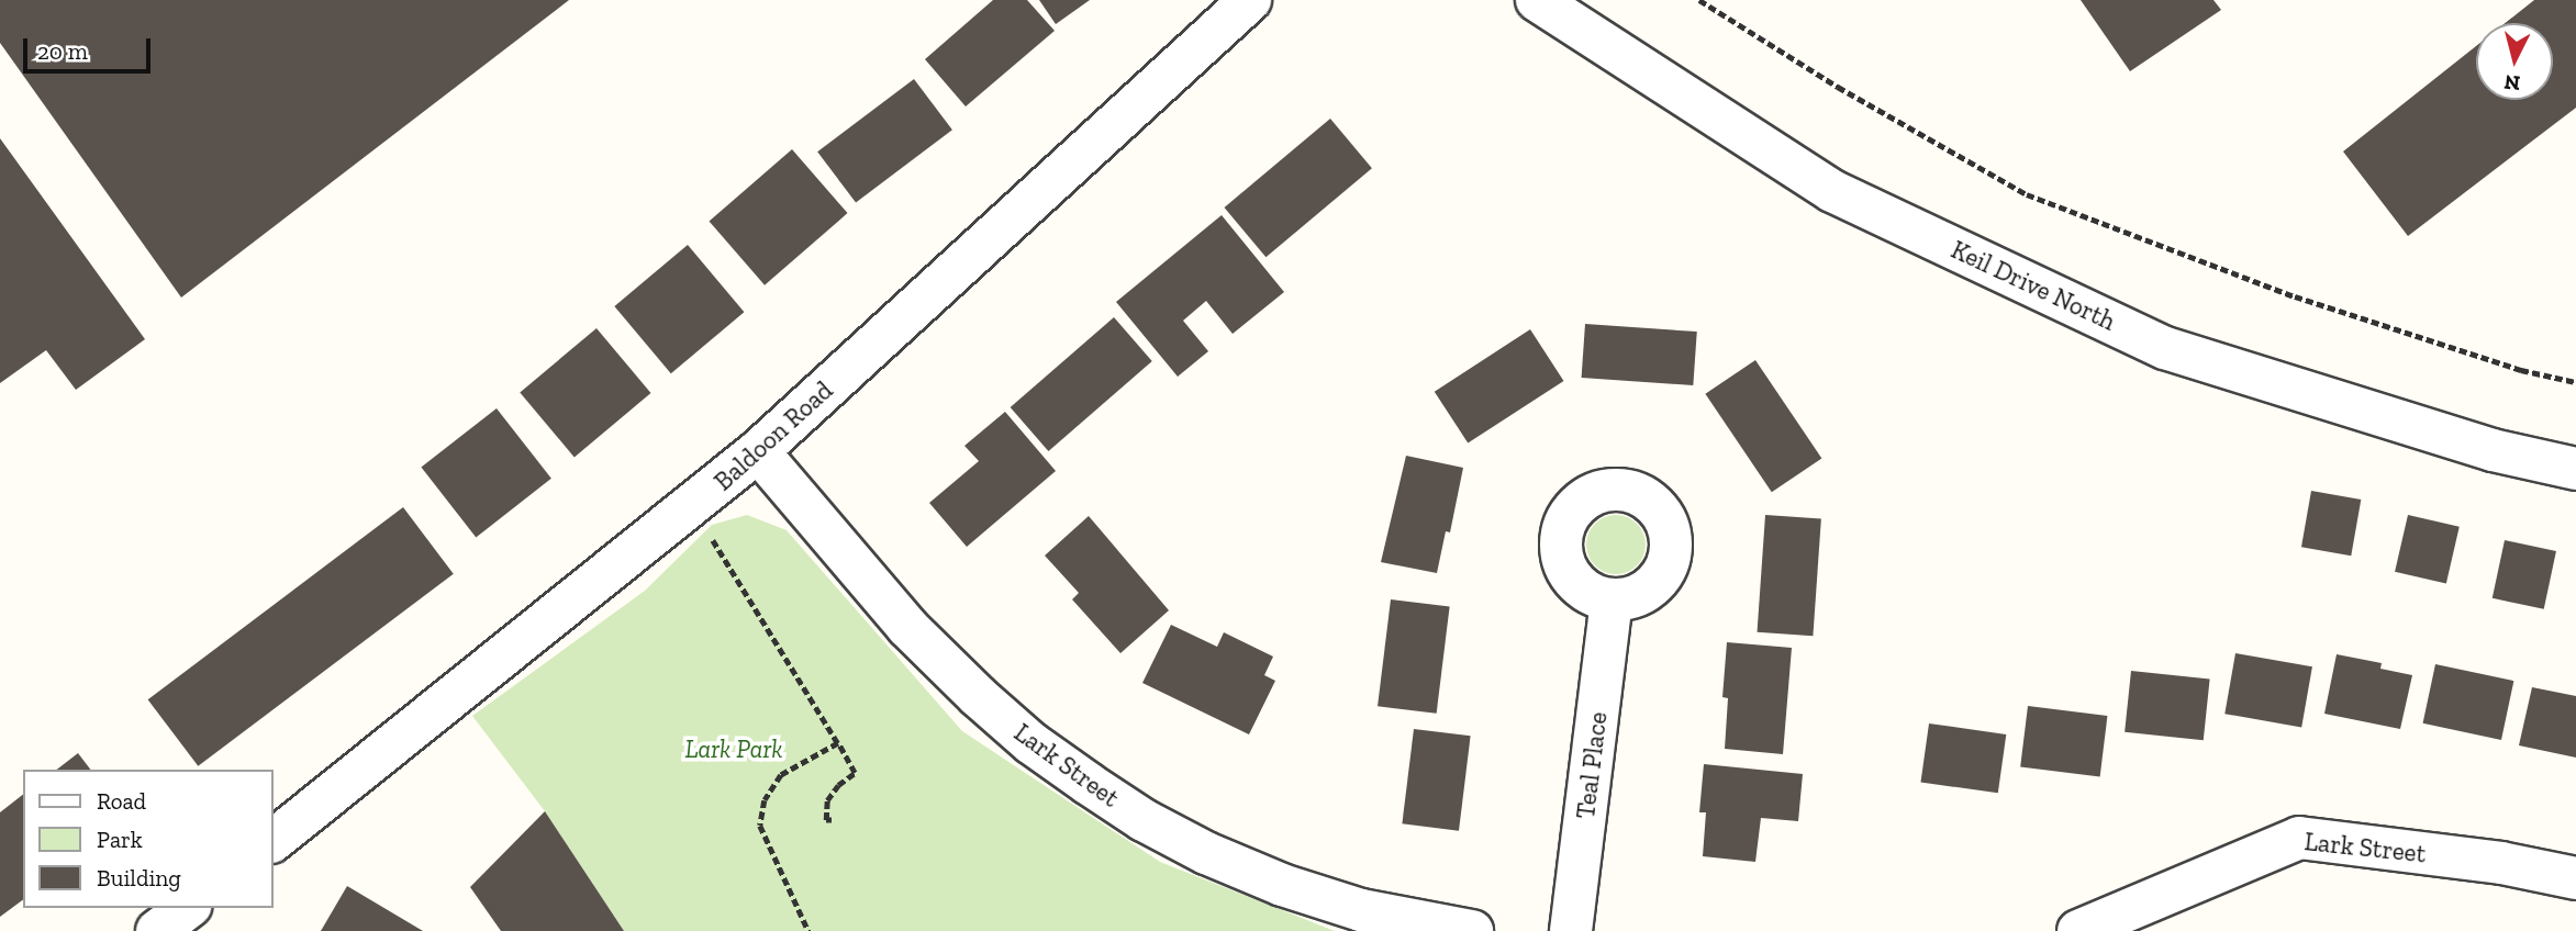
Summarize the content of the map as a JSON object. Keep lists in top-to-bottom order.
{
  "streets": {
    "street": [
      "Keil Drive North",
      "Baldoon Road",
      "Lark Street",
      "Teal Place"
    ]
  },
  "crossings": [
    ["Baldoon Road", "Lark Street"]
  ],
  "parks": ["Lark Park"],
  "legend": ["Road", "Park", "Building"],
  "scale_bar": "20 m",
  "north": "bottom"
}
